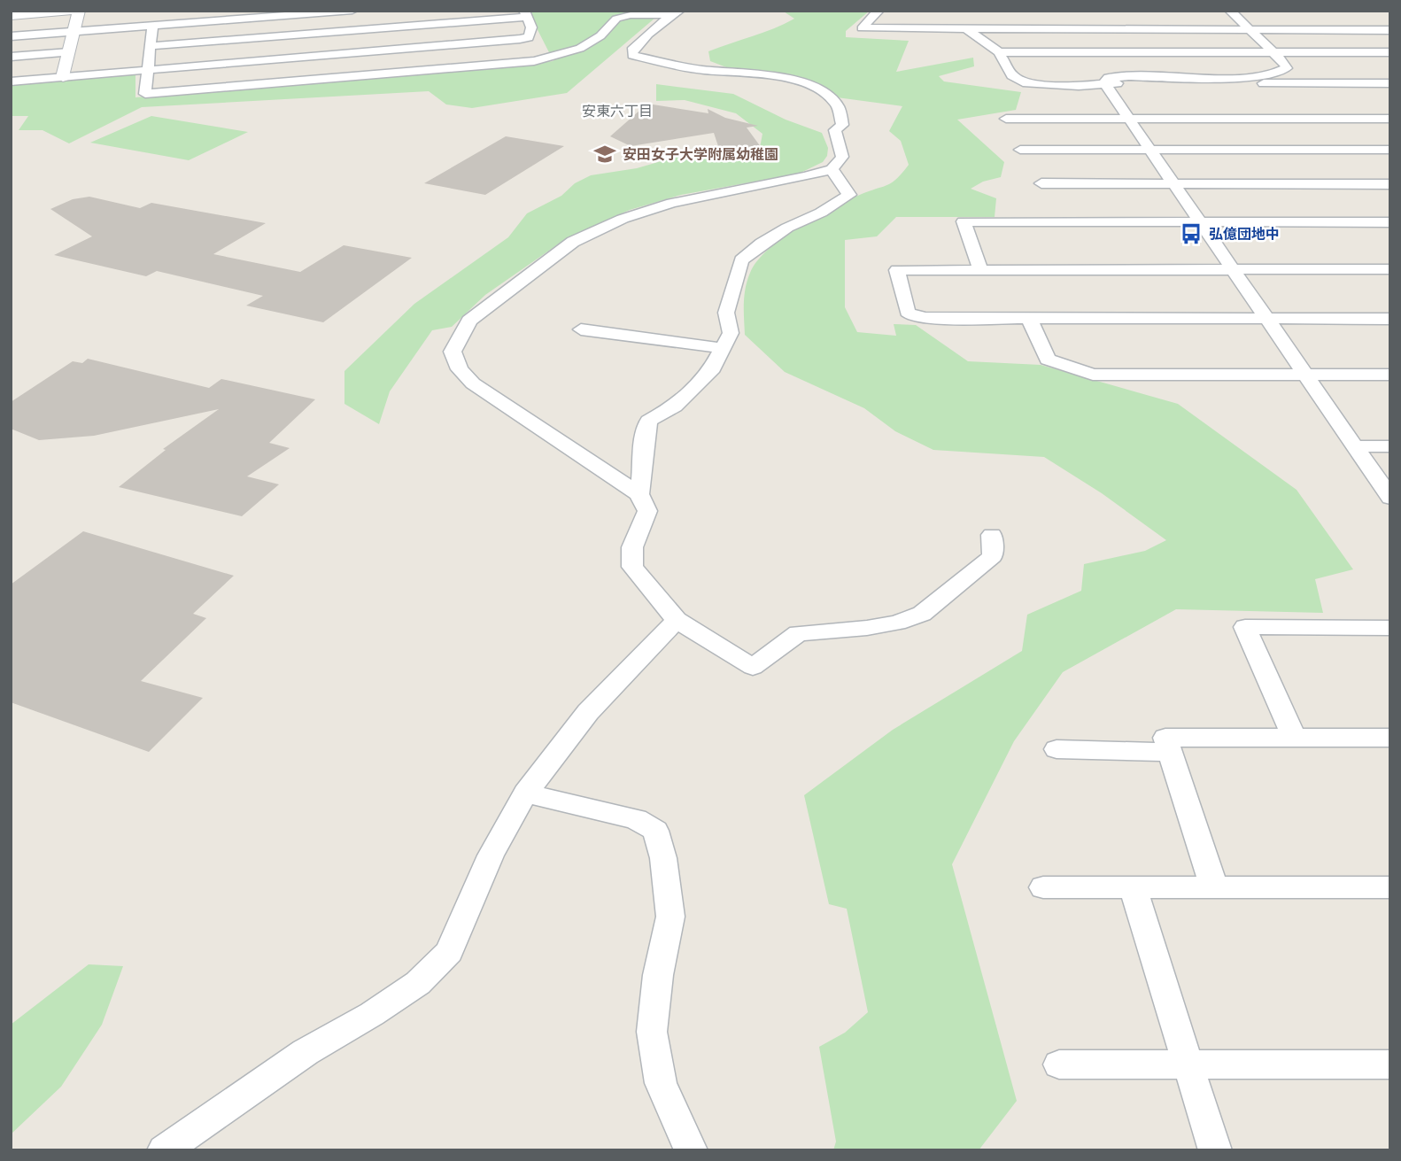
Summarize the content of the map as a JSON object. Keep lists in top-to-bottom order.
{
  "districts": ["安東六丁目"],
  "places": {
    "school or university": ["安田女子大学附属幼稚園"],
    "bus stop": ["弘億団地中"]
  }
}
